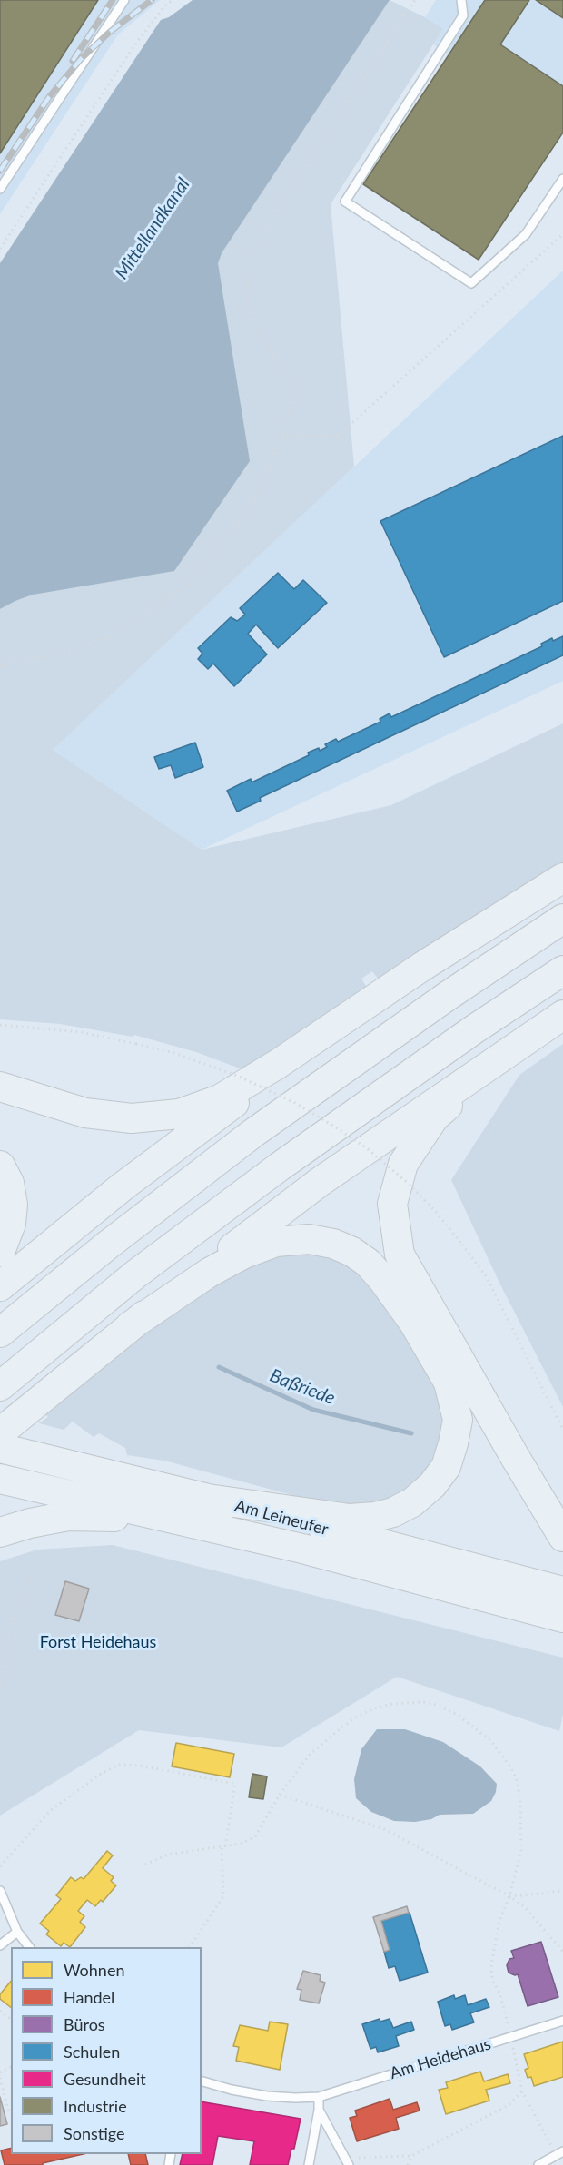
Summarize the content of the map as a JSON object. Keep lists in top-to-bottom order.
{
  "streets": {
    "highway": ["Am Leineufer"],
    "lane": ["Am Heidehaus"]
  },
  "water": ["Mittellandkanal", "Baßriede"],
  "parks": ["Forst Heidehaus"],
  "legend": [
    "Wohnen",
    "Handel",
    "Büros",
    "Schulen",
    "Gesundheit",
    "Industrie",
    "Sonstige"
  ]
}
